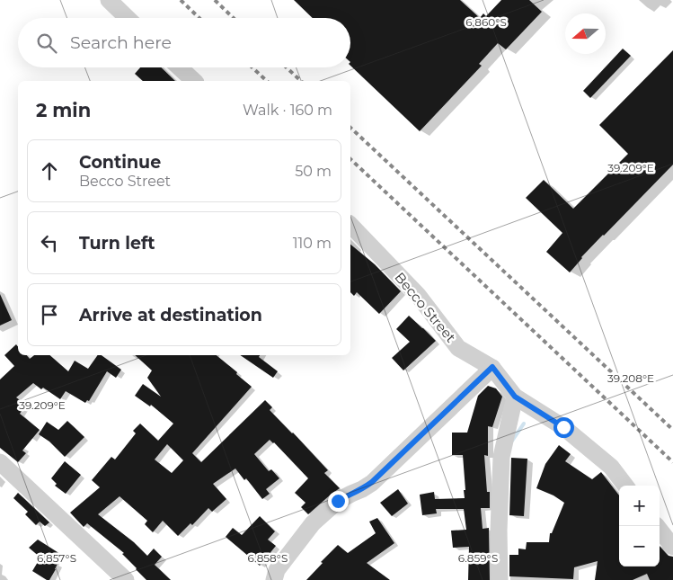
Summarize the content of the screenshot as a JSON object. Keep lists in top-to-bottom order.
{
  "streets": {
    "street": ["Becco Street"]
  },
  "north": "left",
  "page": {
    "search": "Search here",
    "heading": ["2 min", "Walk · 160 m"],
    "list": [
      ["Continue", "Becco Street", "50 m"],
      ["Turn left", "110 m"],
      "Arrive at destination"
    ],
    "map_buttons": ["+", "−"]
  },
  "coordinates": [
    "6.860°S",
    "39.209°E",
    "39.208°E",
    "6.857°S",
    "6.858°S",
    "6.859°S"
  ]
}
